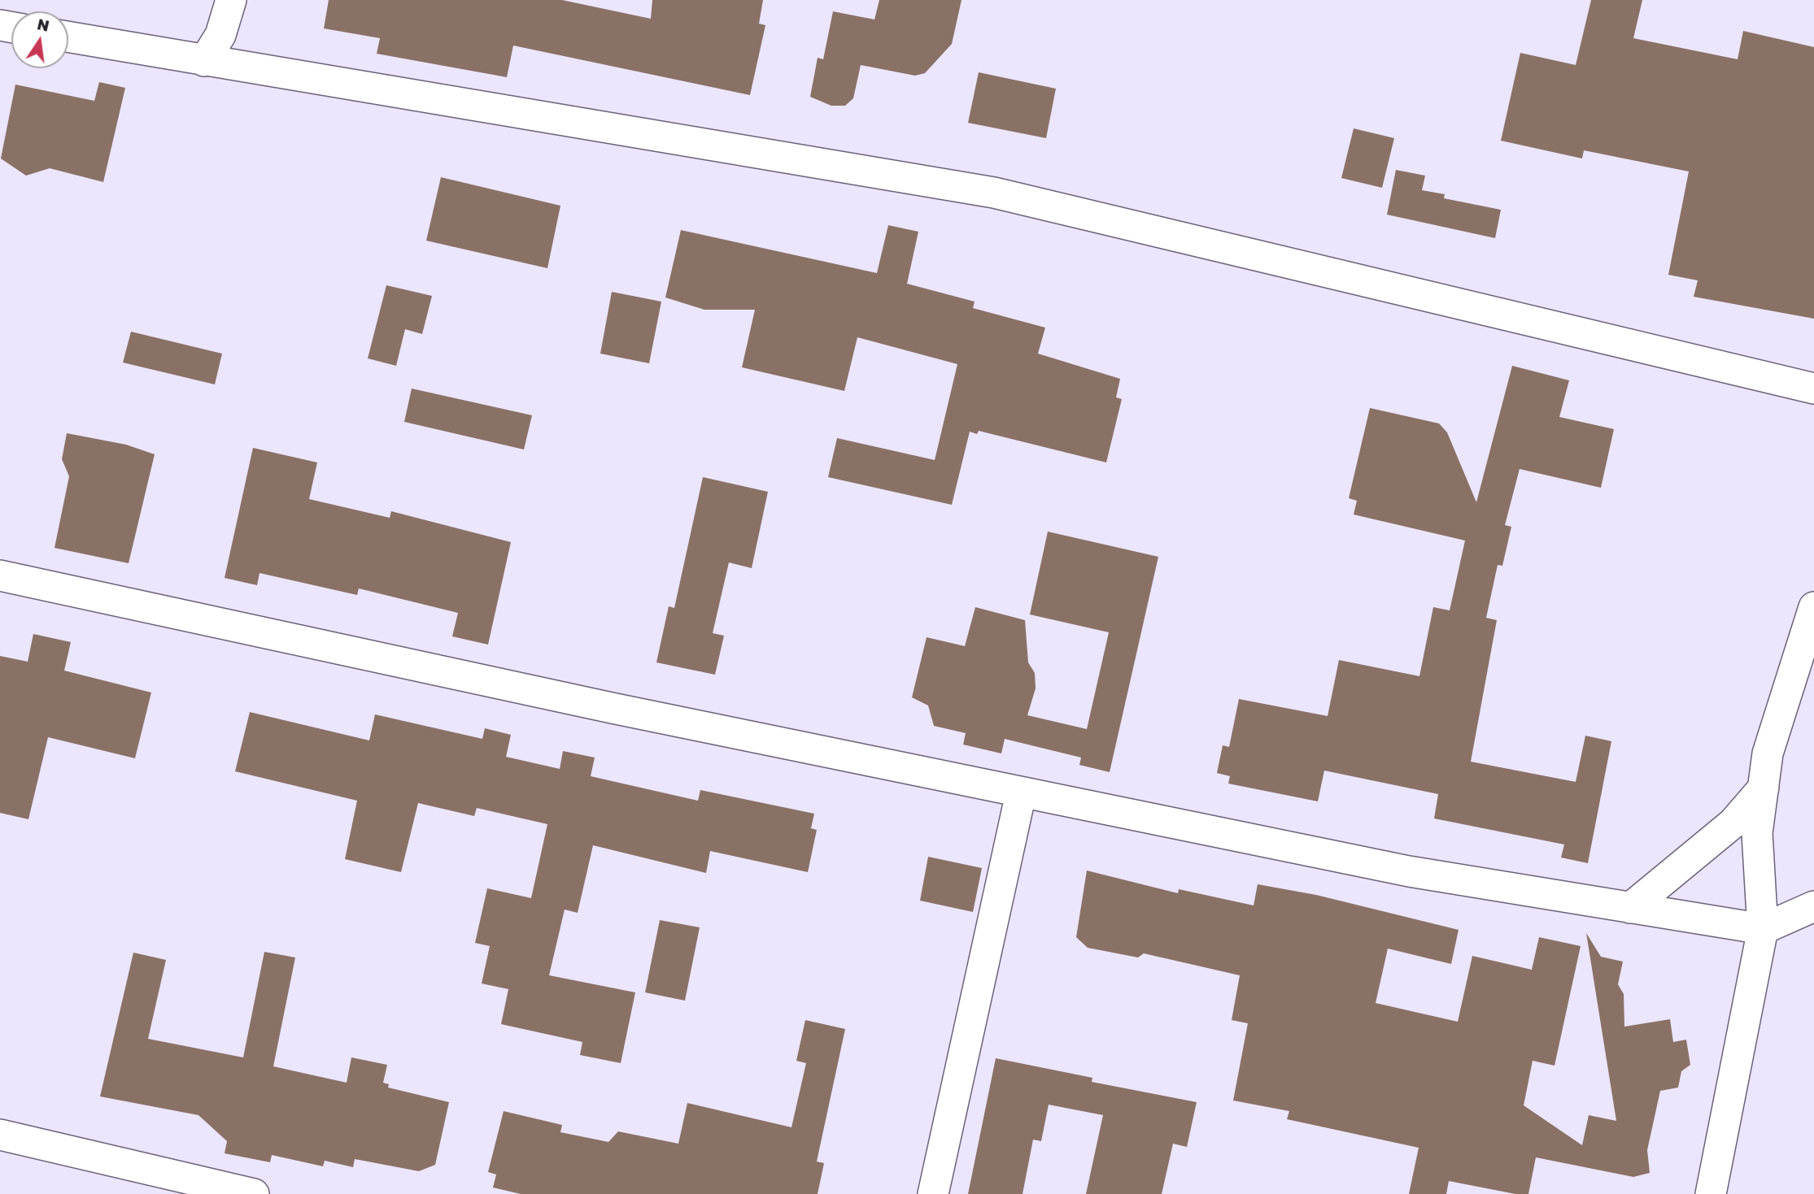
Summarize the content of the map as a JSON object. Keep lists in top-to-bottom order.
{
  "north": "top"
}
